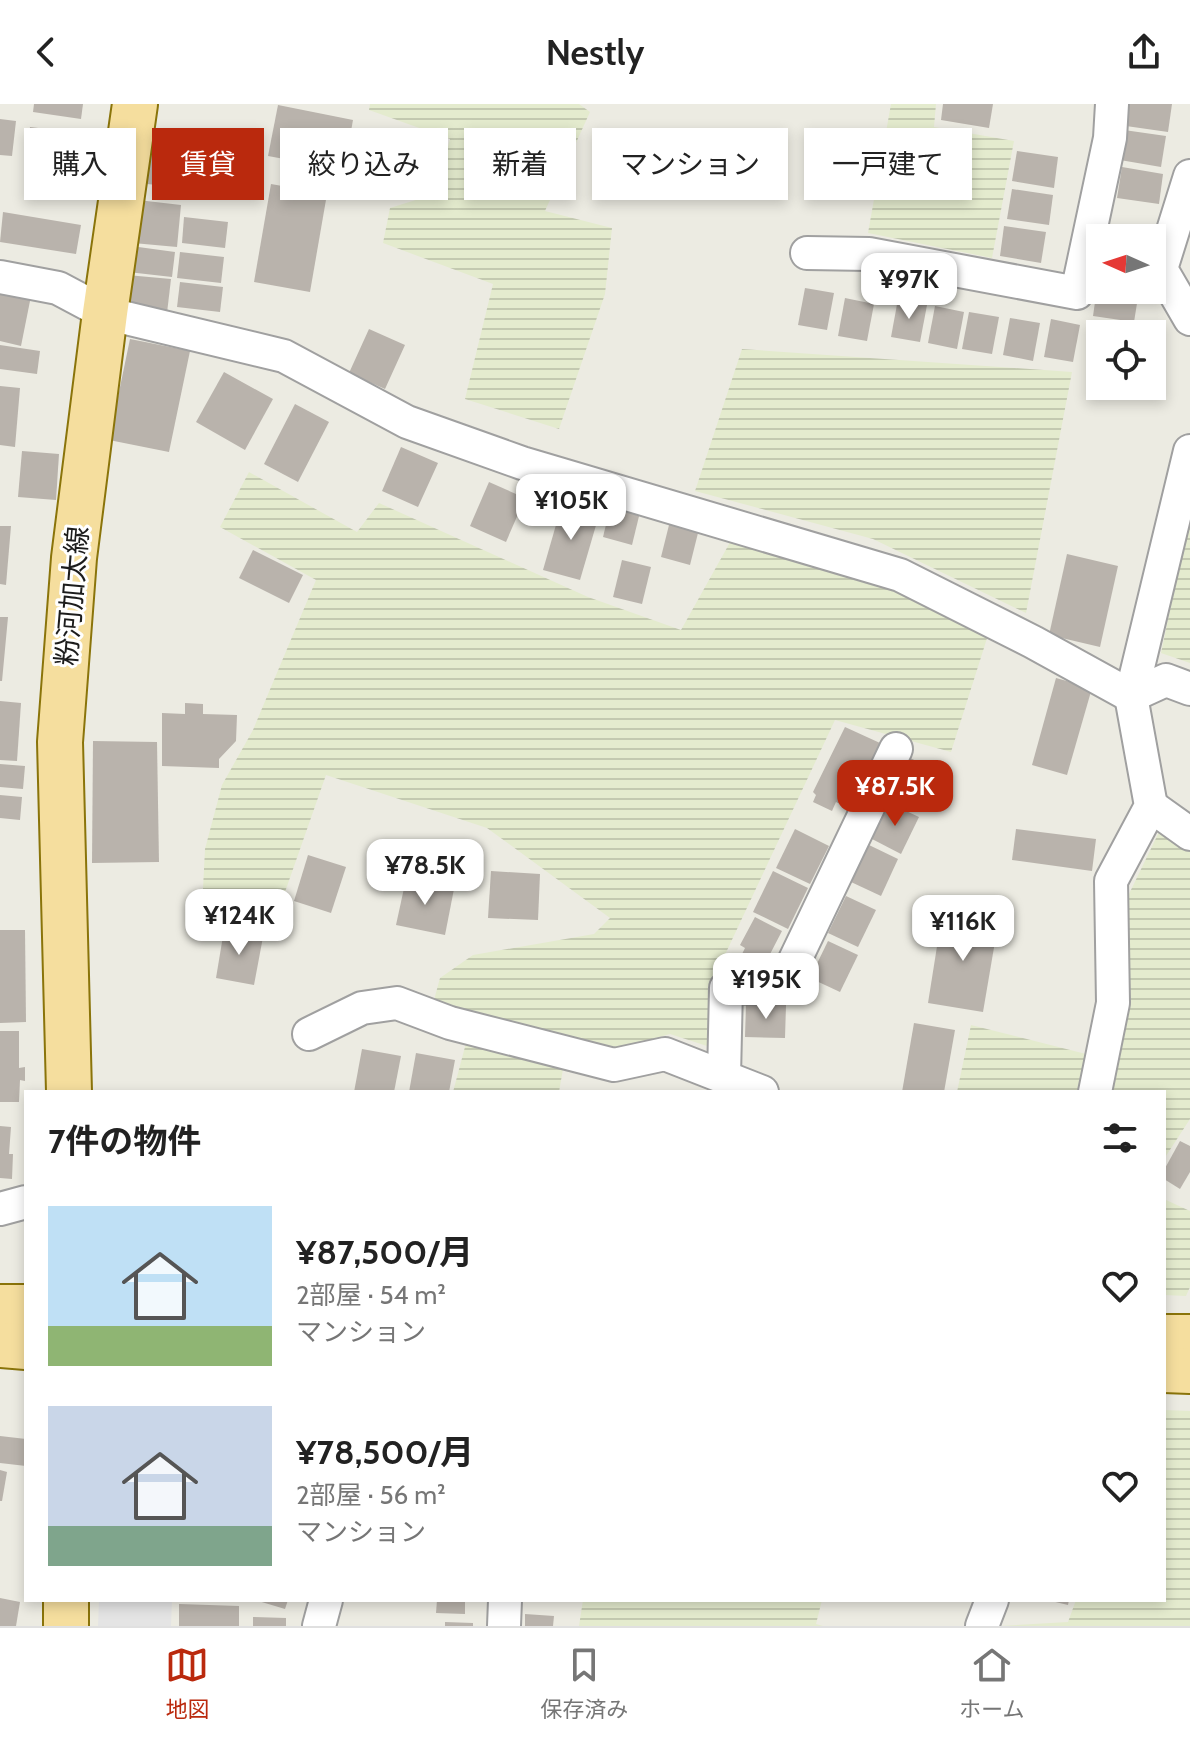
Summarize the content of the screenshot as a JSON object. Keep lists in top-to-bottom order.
{
  "streets": {
    "main road": ["粉河加太線"]
  },
  "north": "left",
  "page": {
    "header": "Nestly",
    "chip": [
      "購入",
      "賃貸",
      "絞り込み",
      "新着",
      "マンション",
      "一戸建て"
    ],
    "price": [
      "¥97K",
      "¥105K",
      "¥87.5K",
      "¥78.5K",
      "¥124K",
      "¥116K",
      "¥195K"
    ],
    "heading": "7件の物件",
    "list": [
      {
        "name": "¥87,500/月",
        "note": "2部屋 · 54 m² · マンション"
      },
      {
        "name": "¥78,500/月",
        "note": "2部屋 · 56 m² · マンション"
      }
    ],
    "tabs": ["地図", "保存済み", "ホーム"]
  }
}
